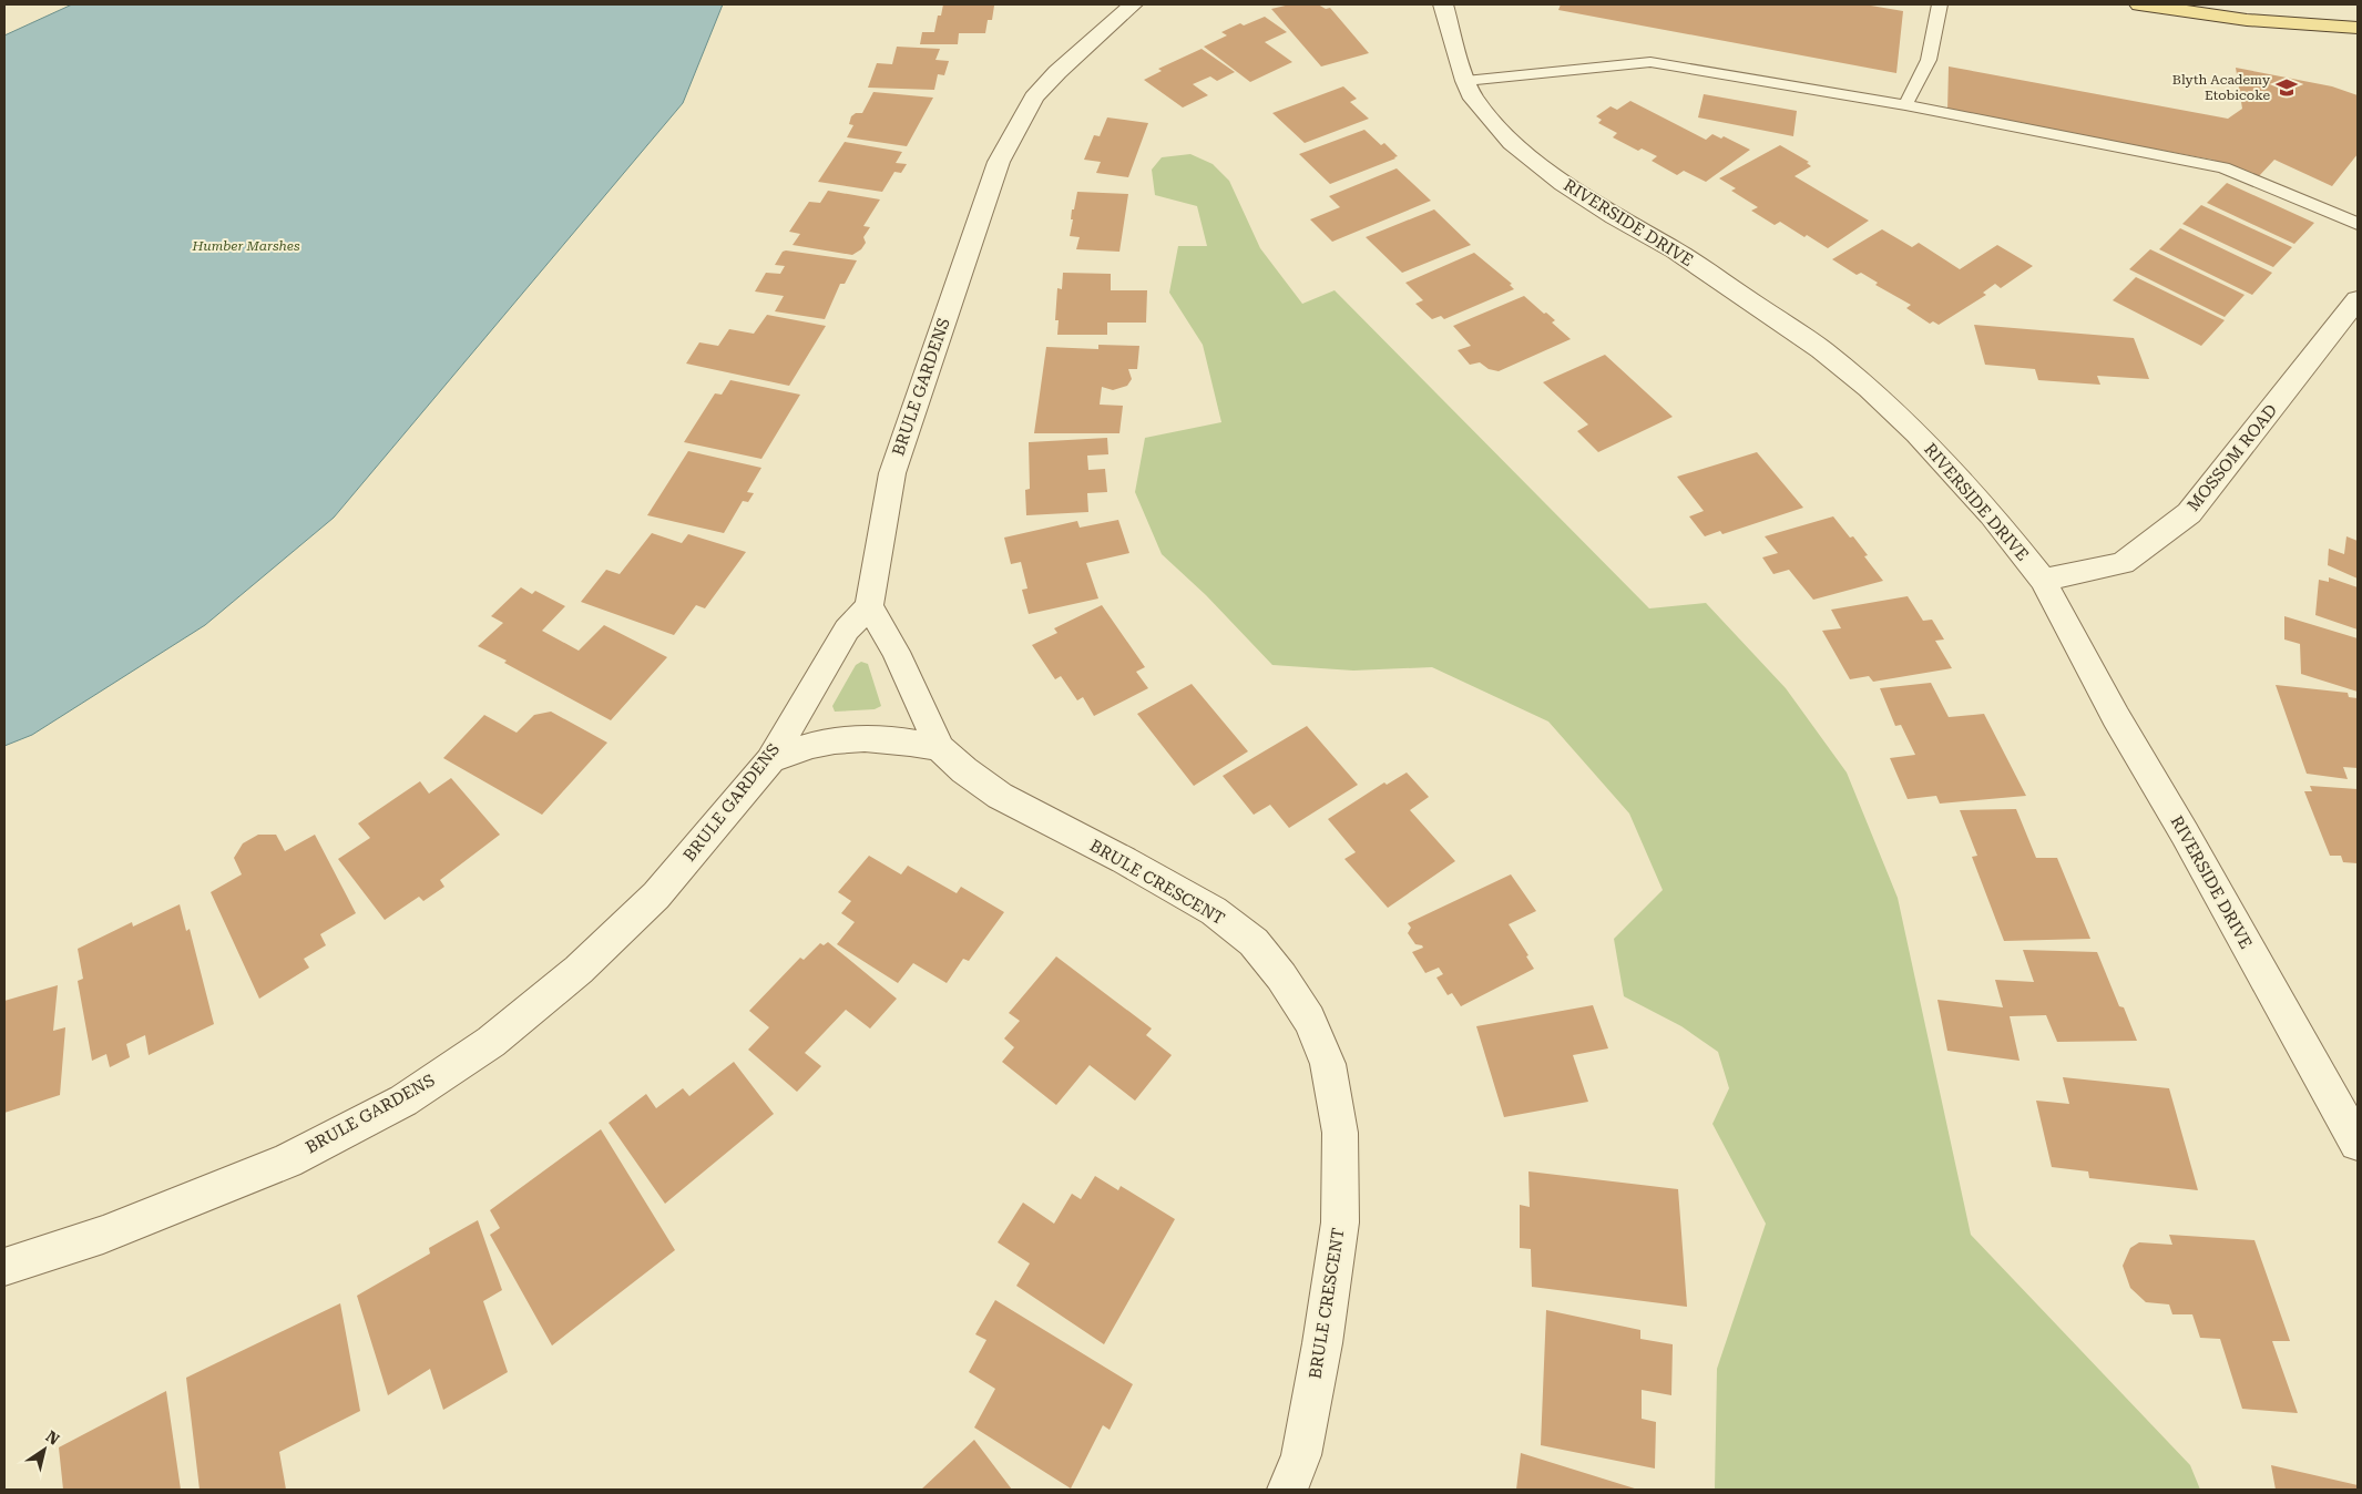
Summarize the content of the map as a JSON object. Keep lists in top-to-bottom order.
{
  "streets": {
    "street": [
      "RIVERSIDE DRIVE",
      "BRULE GARDENS",
      "MOSSOM ROAD",
      "BRULE CRESCENT"
    ]
  },
  "crossings": [
    ["RIVERSIDE DRIVE", "MOSSOM ROAD"],
    ["BRULE GARDENS", "BRULE CRESCENT"]
  ],
  "parks": ["Humber Marshes"],
  "places": {
    "school or university": ["Blyth Academy Etobicoke"]
  },
  "north": "top right"
}
